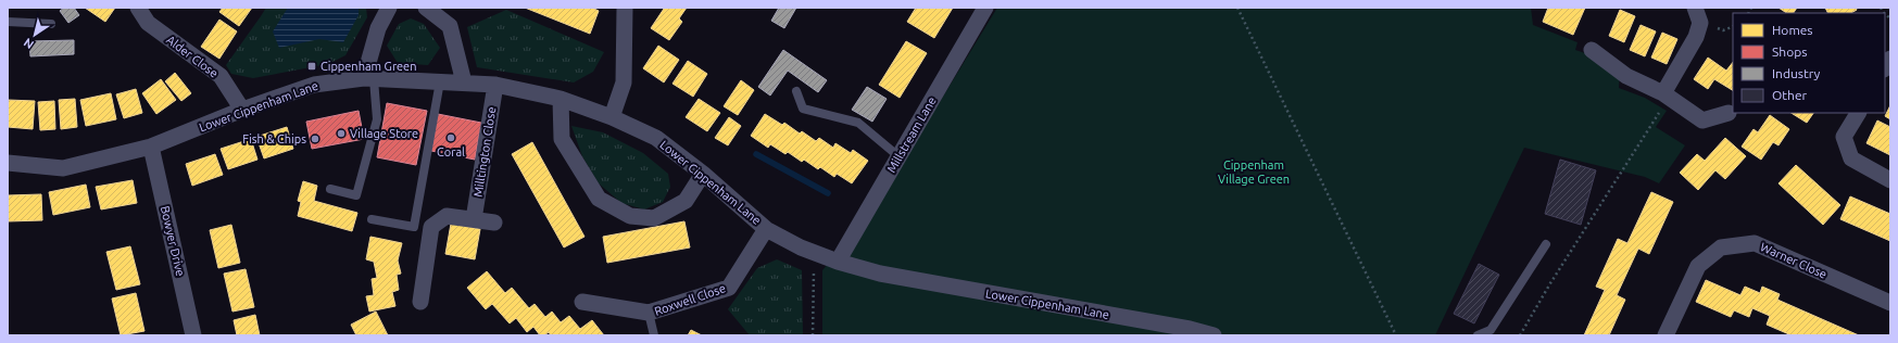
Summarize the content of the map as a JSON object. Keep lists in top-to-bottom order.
{
  "streets": {
    "street": [
      "Alder Close",
      "Lower Cippenham Lane",
      "Millstream Lane",
      "Milltington Close",
      "Bowyer Drive",
      "Warner Close",
      "Roxwell Close"
    ]
  },
  "crossings": [
    ["Alder Close", "Lower Cippenham Lane"],
    ["Lower Cippenham Lane", "Millstream Lane"],
    ["Lower Cippenham Lane", "Milltington Close"],
    ["Lower Cippenham Lane", "Bowyer Drive"],
    ["Lower Cippenham Lane", "Roxwell Close"]
  ],
  "parks": ["Cippenham Village Green"],
  "places": {
    "transit": ["Cippenham Green"],
    "other": ["Village Store", "Coral", "Fish & Chips"]
  },
  "legend": [
    "Homes",
    "Shops",
    "Industry",
    "Other"
  ],
  "north": "bottom left"
}
